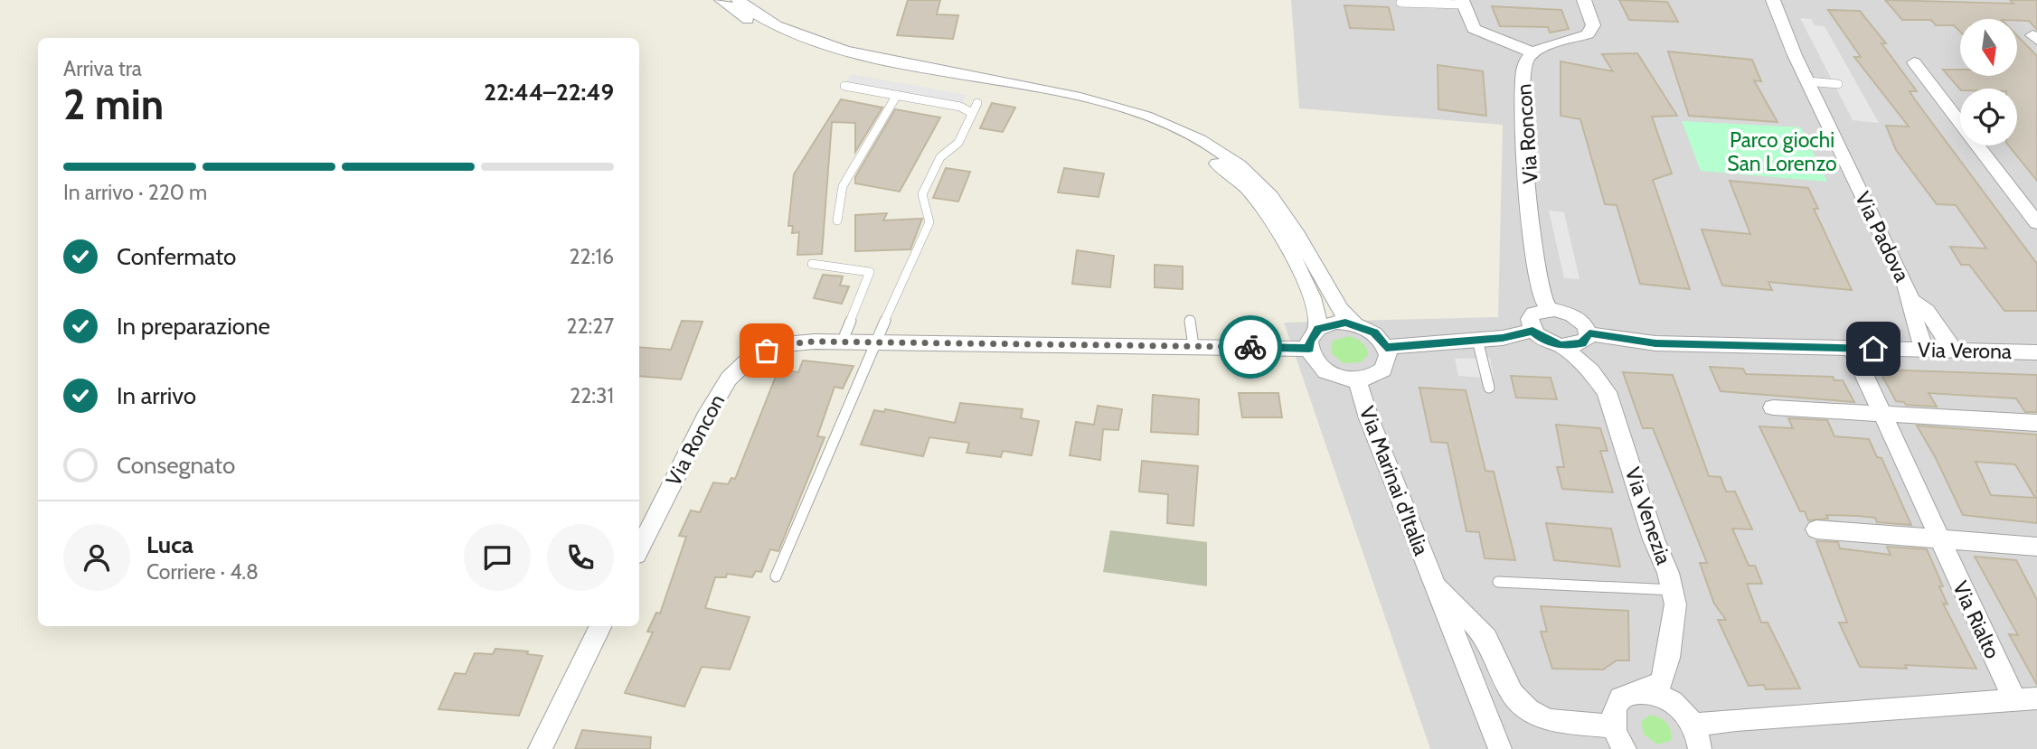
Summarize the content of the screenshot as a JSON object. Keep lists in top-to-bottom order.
{
  "streets": {
    "street": [
      "Via Roncon",
      "Via Padova",
      "Via Verona",
      "Via Marinai d'Italia",
      "Via Venezia",
      "Via Rialto"
    ]
  },
  "crossings": [
    ["Via Roncon", "Via Marinai d'Italia"],
    ["Via Padova", "Via Verona"],
    ["Via Verona", "Via Rialto"],
    ["Via Marinai d'Italia", "Via Venezia"]
  ],
  "parks": ["Parco giochi San Lorenzo"],
  "north": "bottom",
  "page": {
    "heading": ["2 min", "Arriva tra", "22:44–22:49"],
    "panel": ["Luca", "Corriere · 4.8"],
    "bar": "In arrivo · 220 m",
    "list": [
      ["Confermato", "22:16"],
      ["In preparazione", "22:27"],
      ["In arrivo", "22:31"],
      "Consegnato"
    ]
  }
}
